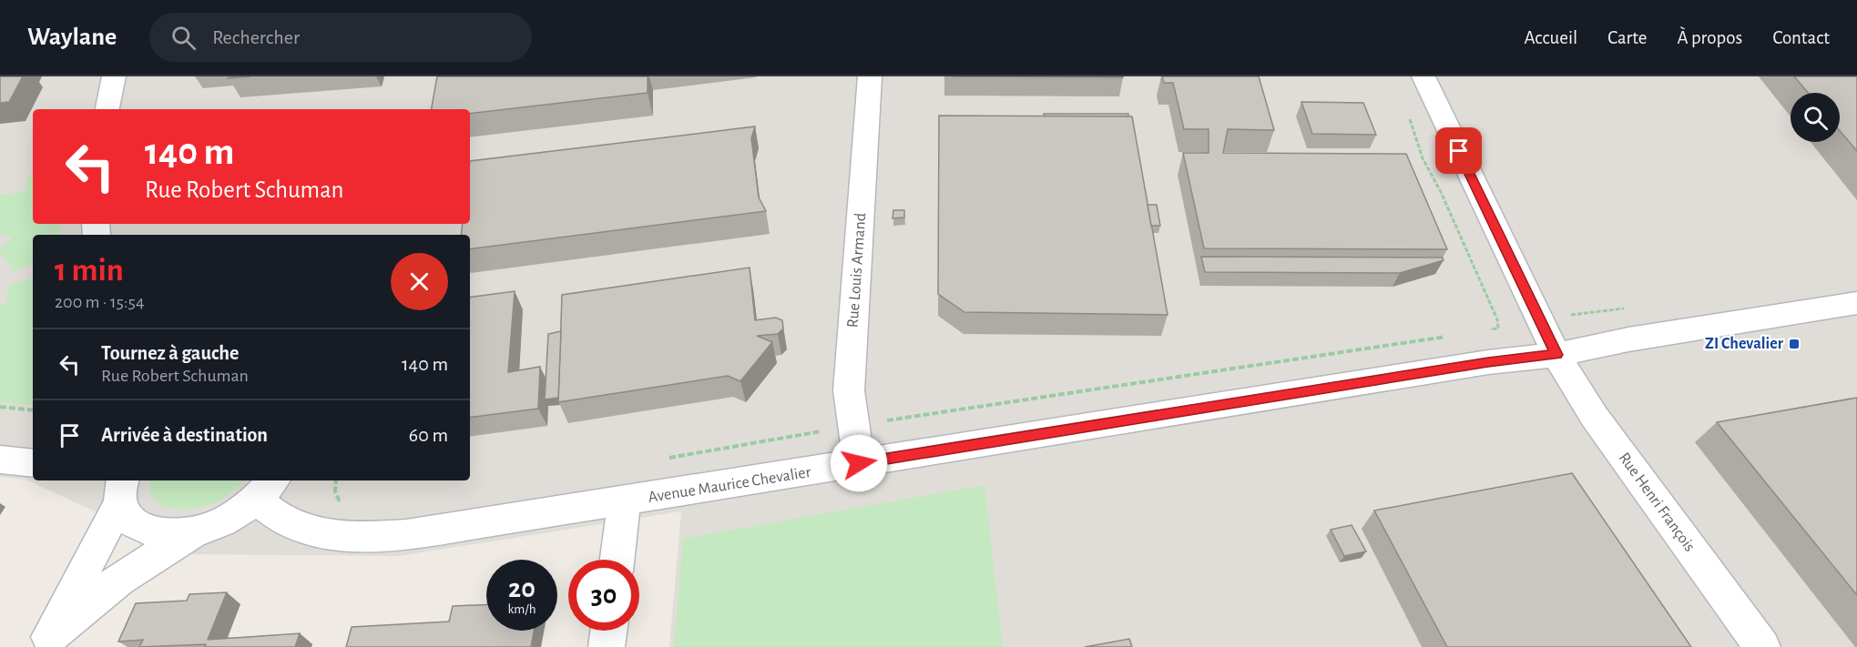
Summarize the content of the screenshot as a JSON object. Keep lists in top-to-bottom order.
{
  "streets": {
    "street": ["Rue Louis Armand", "Avenue Maurice Chevalier", "Rue Henri François"]
  },
  "crossings": [
    ["Rue Louis Armand", "Avenue Maurice Chevalier"],
    ["Avenue Maurice Chevalier", "Rue Henri François"]
  ],
  "places": {
    "transit": ["ZI Chevalier"]
  },
  "page": {
    "header": "Waylane",
    "search": "Rechercher",
    "nav": [
      "Accueil",
      "Carte",
      "À propos",
      "Contact"
    ],
    "turn": ["140 m", "Rue Robert Schuman"],
    "heading": ["1 min", "200 m · 15:54"],
    "list": [
      {
        "name": "Tournez à gauche",
        "note": "Rue Robert Schuman",
        "value": "140 m"
      },
      {
        "name": "Arrivée à destination",
        "value": "60 m"
      }
    ],
    "speed": "20 km/h",
    "limit": "30"
  }
}
